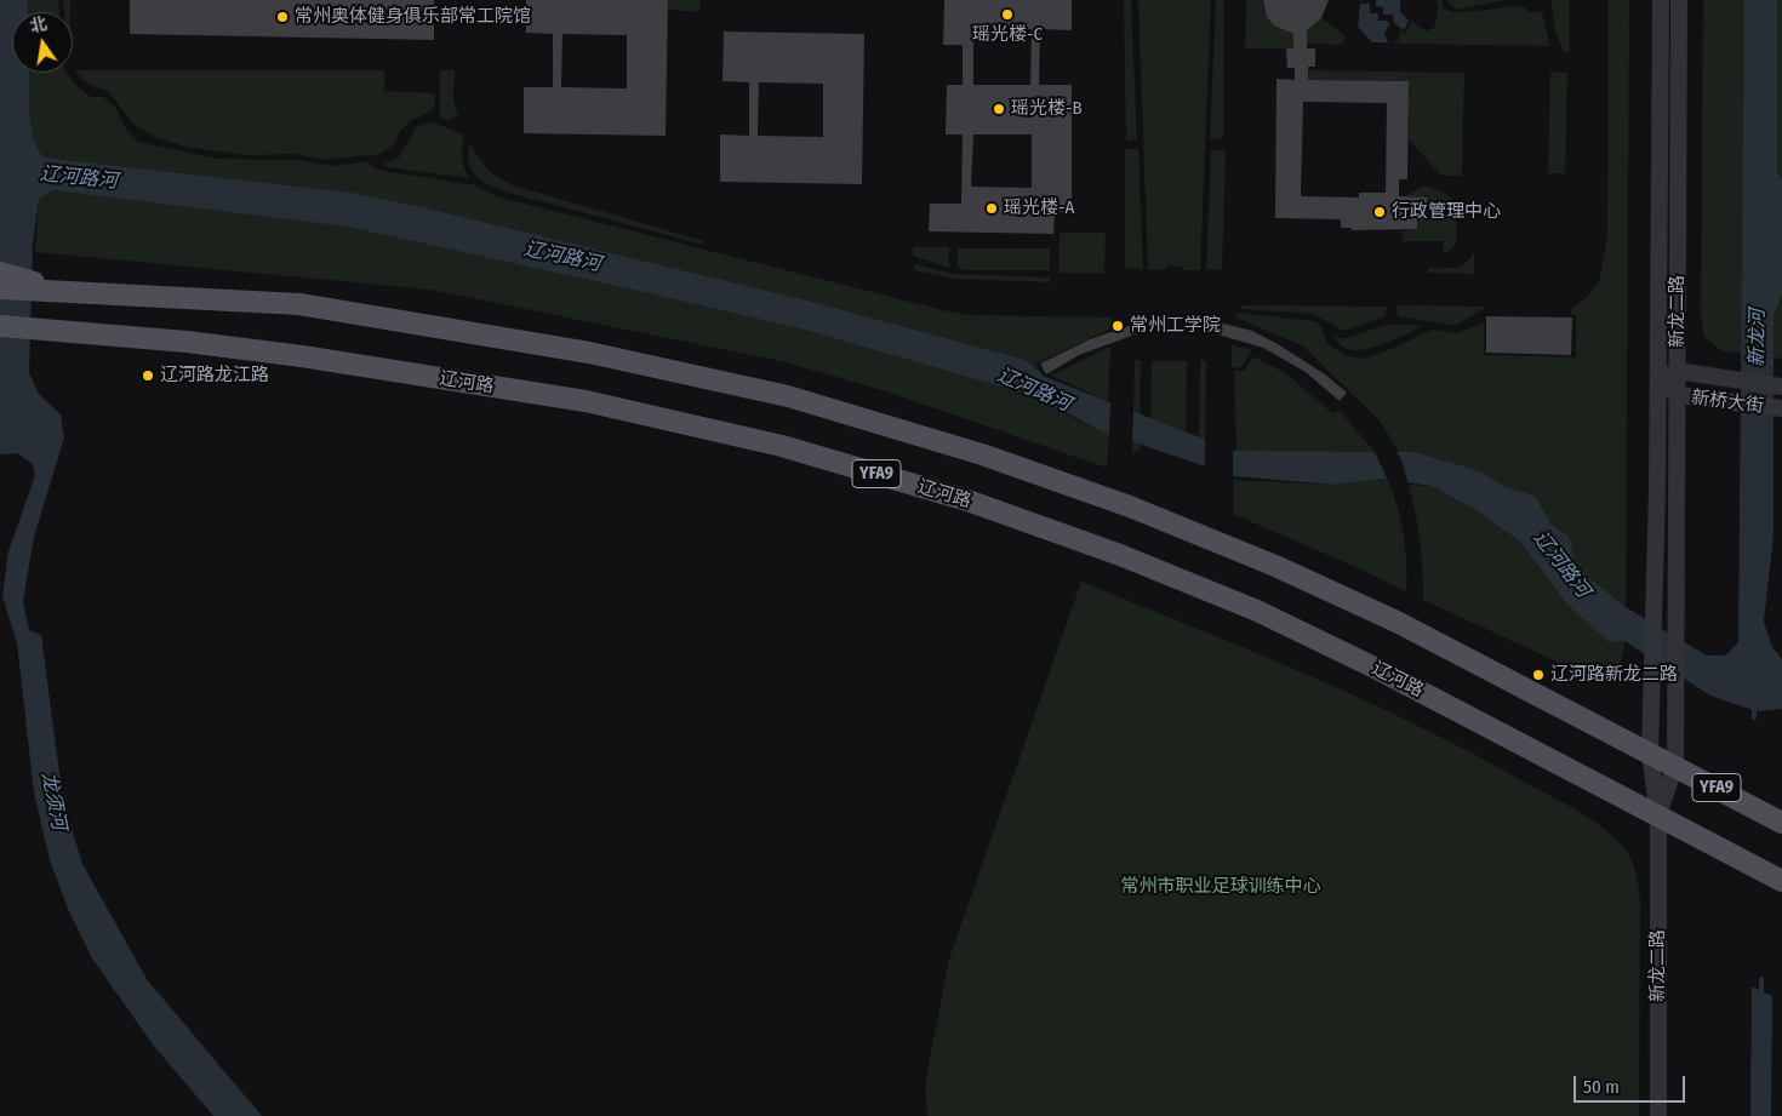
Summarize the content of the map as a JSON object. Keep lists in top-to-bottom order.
{
  "streets": {
    "main road": ["辽河路", "YFA9"],
    "street": ["新龙二路", "新桥大街"]
  },
  "crossings": [
    ["新龙二路", "辽河路"],
    ["新龙二路", "新桥大街"],
    ["新龙二路", "YFA9"]
  ],
  "water": ["辽河路河", "新龙河", "龙须河"],
  "parks": ["常州市职业足球训练中心"],
  "places": [
    "瑶光楼-C",
    "常州奥体健身俱乐部常工院馆",
    "瑶光楼-B",
    "瑶光楼-A",
    "行政管理中心",
    "常州工学院",
    "辽河路龙江路",
    "辽河路新龙二路"
  ],
  "scale_bar": "50 m",
  "north": "top"
}
